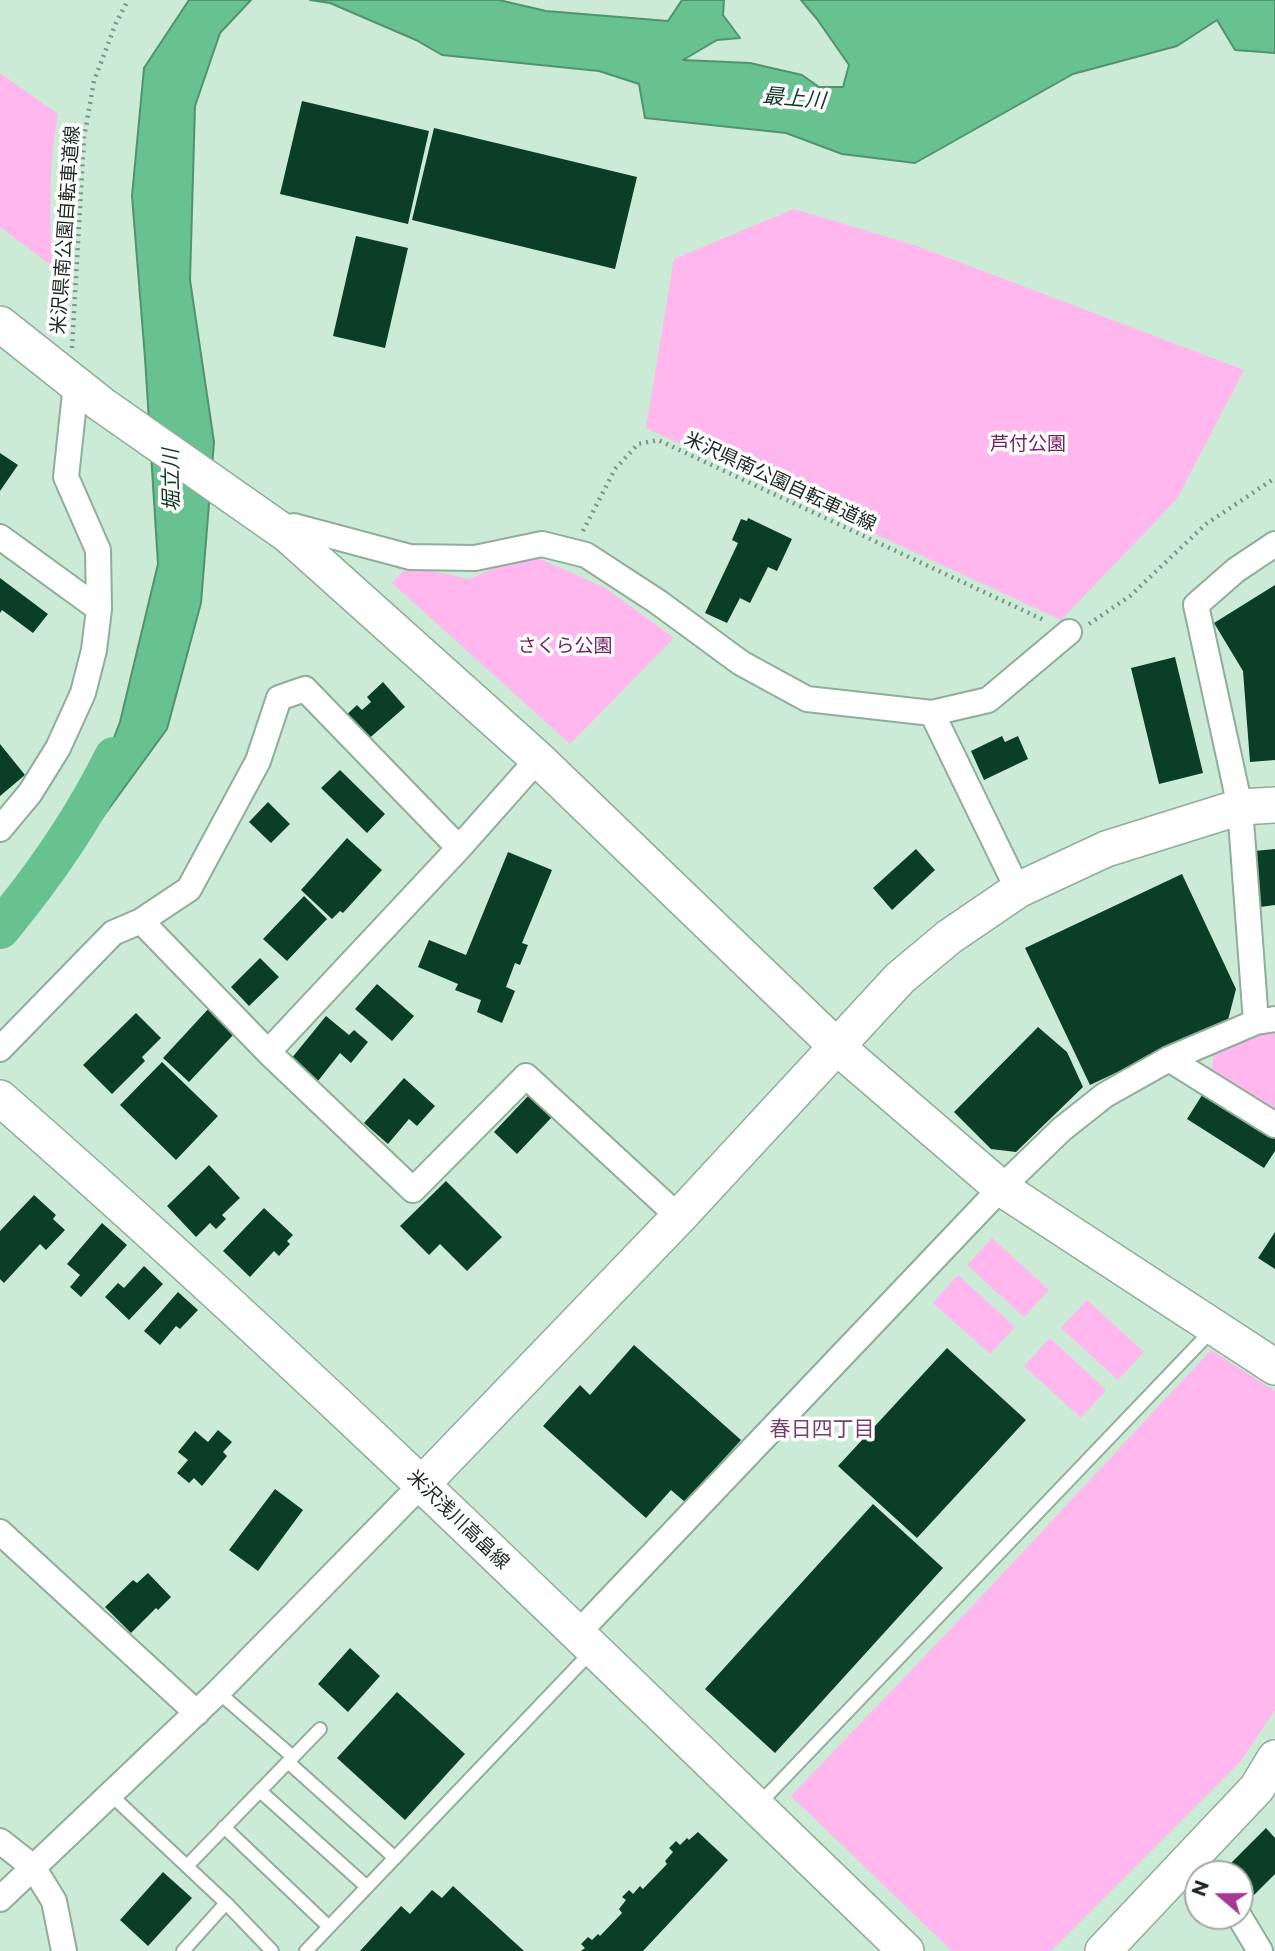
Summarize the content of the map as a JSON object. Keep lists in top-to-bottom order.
{
  "streets": {
    "street": ["米沢浅川高畠線"],
    "path": ["米沢県南公園自転車道線"]
  },
  "districts": ["春日四丁目"],
  "water": ["最上川", "堀立川"],
  "parks": ["芦付公園", "さくら公園"],
  "north": "left"
}
